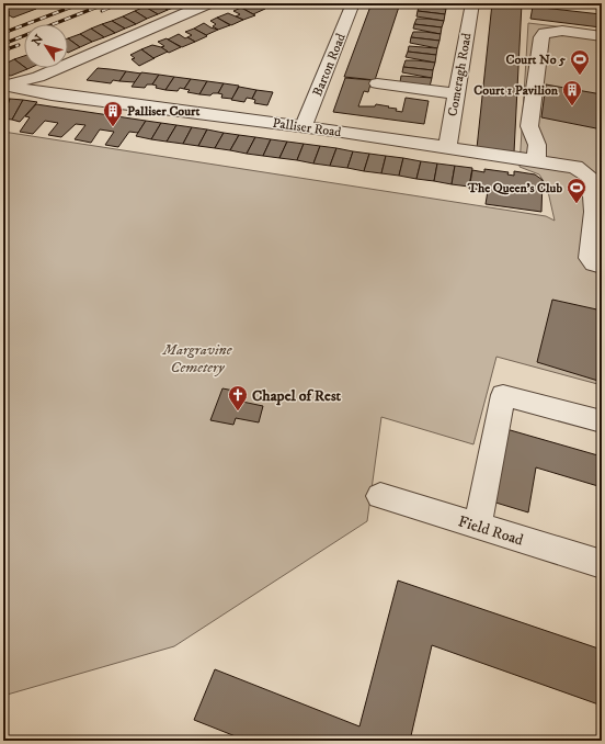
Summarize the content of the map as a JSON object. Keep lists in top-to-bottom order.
{
  "streets": {
    "street": [
      "Barton Road",
      "Comeragh Road",
      "Palliser Road",
      "Field Road"
    ]
  },
  "crossings": [
    ["Barton Road", "Palliser Road"],
    ["Comeragh Road", "Palliser Road"]
  ],
  "parks": ["Margravine Cemetery"],
  "places": {
    "sports": ["Court No 5", "The Queen’s Club"],
    "building": ["Court 1 Pavilion", "Palliser Court"],
    "church": ["Chapel of Rest"]
  },
  "north": "top left"
}
